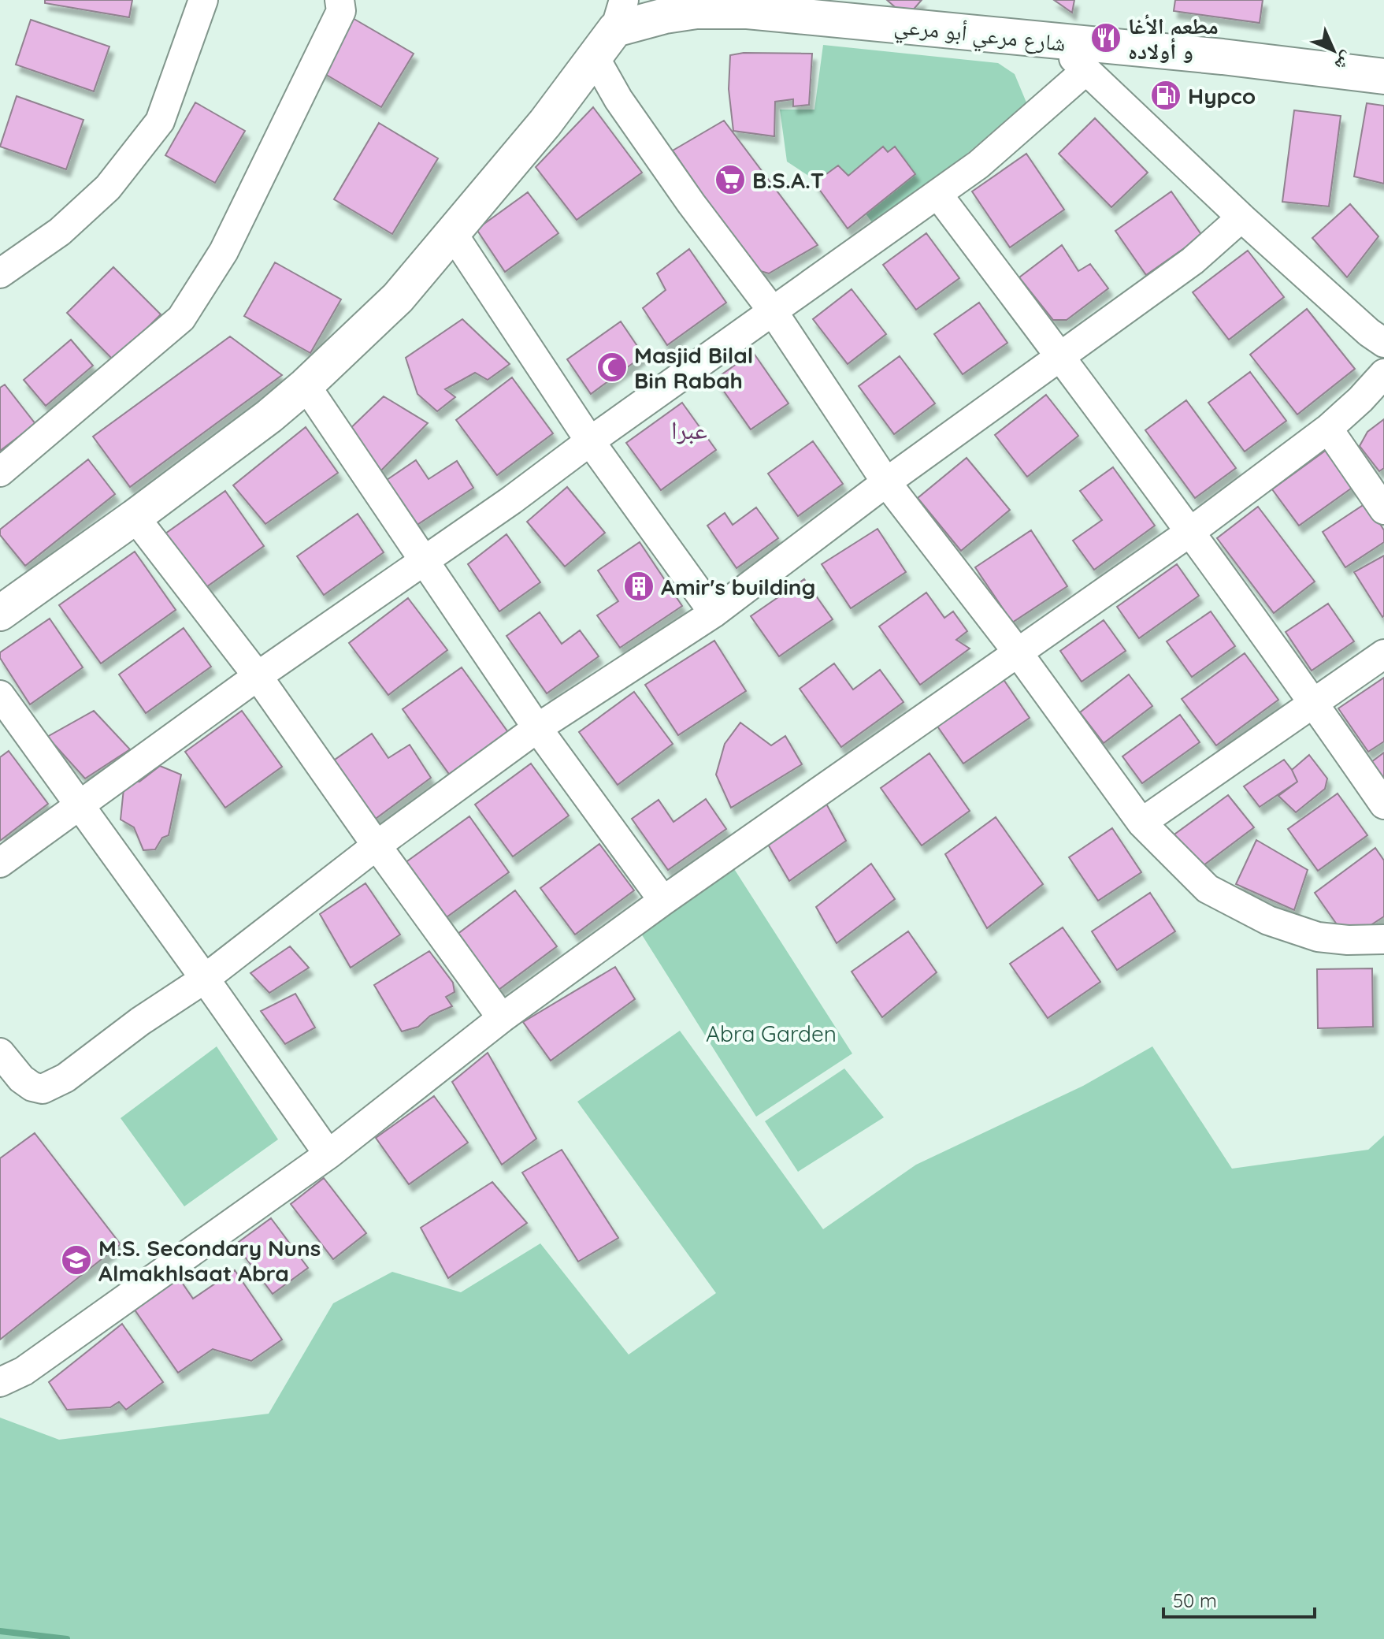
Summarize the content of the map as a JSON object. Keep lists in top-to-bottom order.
{
  "streets": {
    "main road": ["شارع مرعي أبو مرعي"]
  },
  "districts": ["عبرا"],
  "parks": ["Abra Garden"],
  "places": {
    "restaurant": ["مطعم الأغا و أولاده"],
    "fuel station": ["Hypco"],
    "supermarket": ["B.S.A.T"],
    "mosque": ["Masjid Bilal Bin Rabah"],
    "building": ["Amir's building"],
    "school or university": ["M.S. Secondary Nuns Almakhlsaat Abra"]
  },
  "scale_bar": "50 m",
  "north": "bottom right"
}
